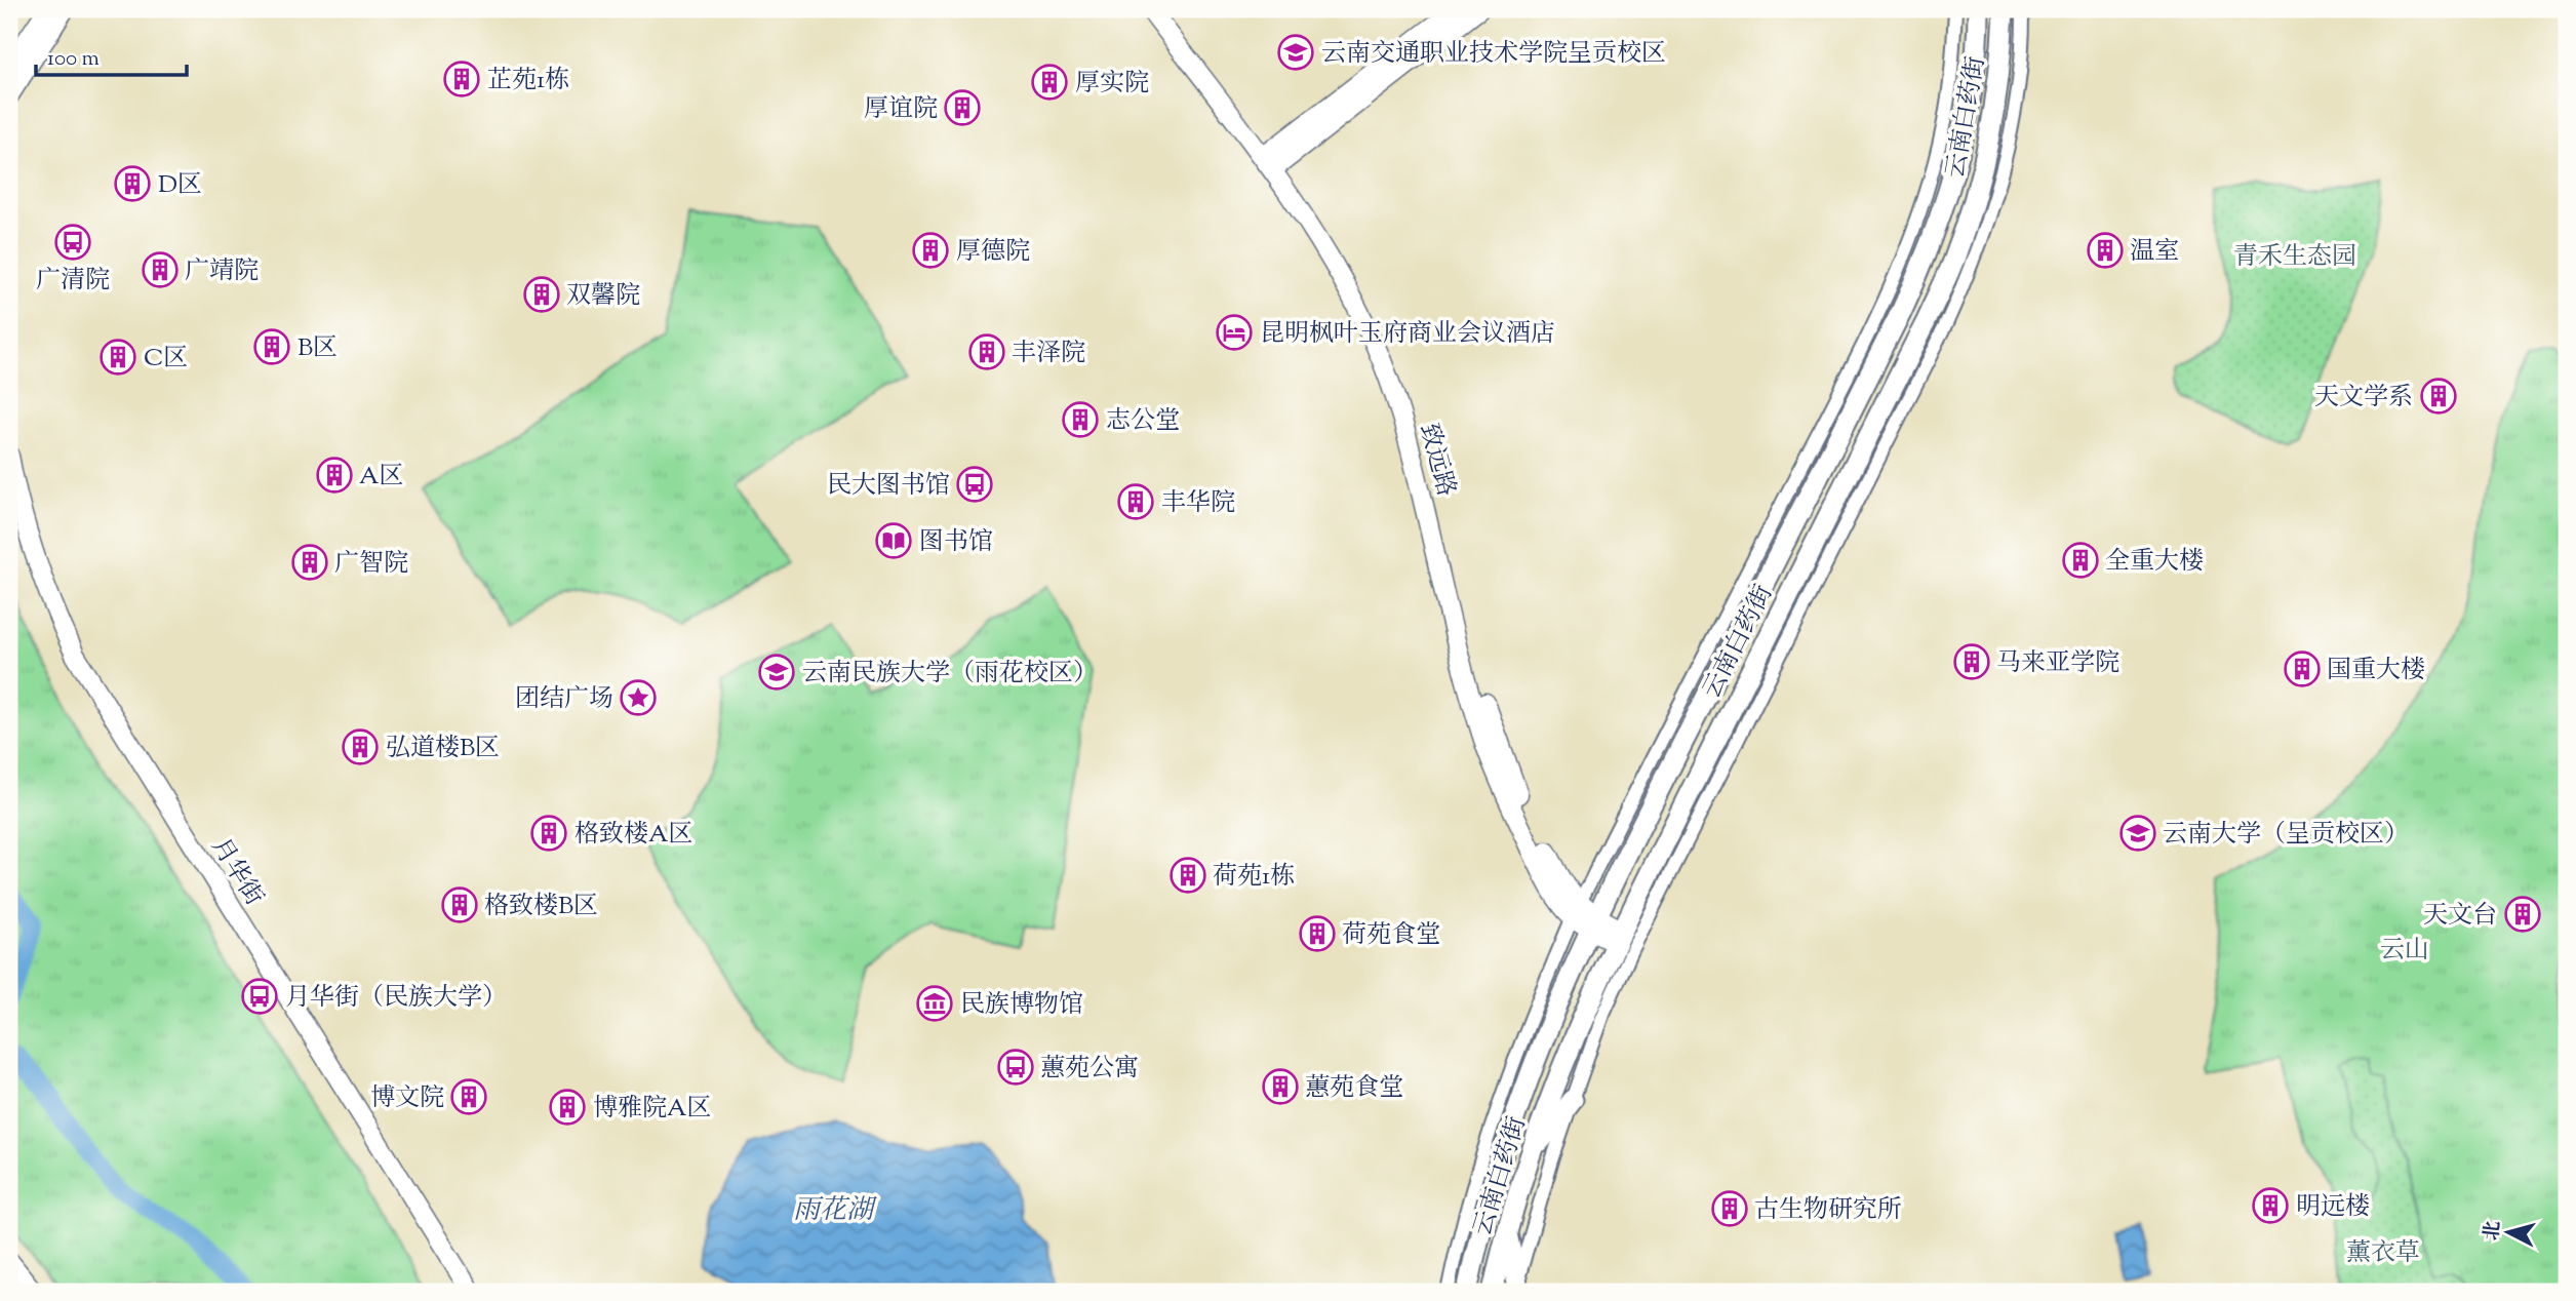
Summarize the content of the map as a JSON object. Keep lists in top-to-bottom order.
{
  "streets": {
    "main road": ["云南白药街"],
    "street": ["致远路", "月华街"]
  },
  "crossings": [
    ["云南白药街", "致远路"]
  ],
  "water": ["雨花湖"],
  "parks": ["青禾生态园", "云山", "薰衣草"],
  "places": {
    "school or university": ["云南交通职业技术学院呈贡校区", "云南民族大学（雨花校区）", "云南大学（呈贡校区）"],
    "building": [
      "芷苑1栋",
      "厚实院",
      "厚谊院",
      "D区",
      "厚德院",
      "温室",
      "广靖院",
      "双馨院",
      "B区",
      "丰泽院",
      "C区",
      "天文学系",
      "志公堂",
      "A区",
      "丰华院",
      "全重大楼",
      "广智院",
      "马来亚学院",
      "国重大楼",
      "弘道楼B区",
      "格致楼A区",
      "荷苑1栋",
      "格致楼B区",
      "天文台",
      "荷苑食堂",
      "蕙苑食堂",
      "博文院",
      "博雅院A区",
      "明远楼",
      "古生物研究所"
    ],
    "bus stop": [
      "广清院",
      "民大图书馆",
      "月华街（民族大学）",
      "蕙苑公寓"
    ],
    "hotel": ["昆明枫叶玉府商业会议酒店"],
    "library": ["图书馆"],
    "place": ["团结广场"],
    "museum": ["民族博物馆"]
  },
  "scale_bar": "100 m",
  "north": "left"
}
